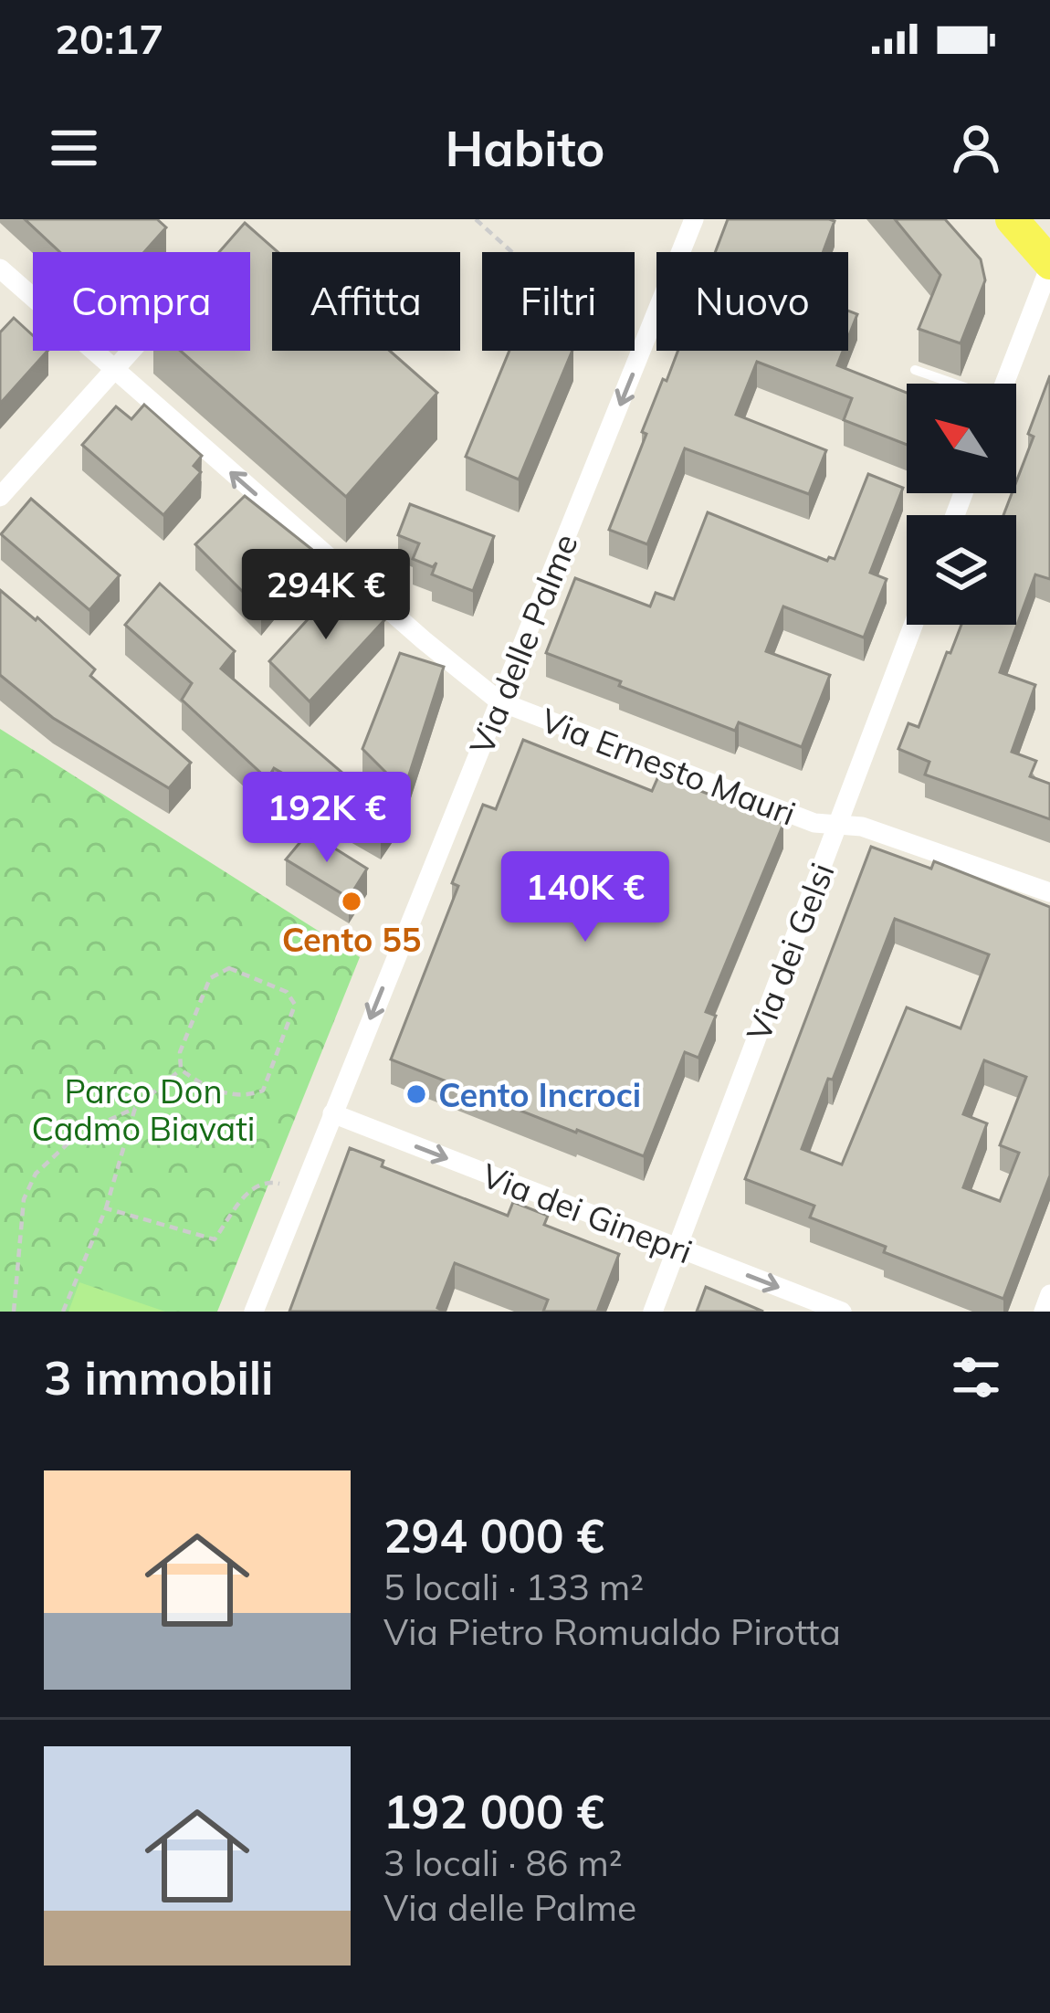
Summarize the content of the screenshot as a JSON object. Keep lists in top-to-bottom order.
{
  "streets": {
    "street": [
      "Via delle Palme",
      "Via Ernesto Mauri",
      "Via dei Gelsi",
      "Via dei Ginepri"
    ]
  },
  "crossings": [
    ["Via delle Palme", "Via Ernesto Mauri"],
    ["Via delle Palme", "Via dei Ginepri"],
    ["Via Ernesto Mauri", "Via dei Gelsi"],
    ["Via dei Gelsi", "Via dei Ginepri"]
  ],
  "one_way": ["Via delle Palme", "Via Ernesto Mauri", "Via dei Ginepri"],
  "parks": ["Parco Don Cadmo Biavati"],
  "places": ["Cento 55", "Cento Incroci"],
  "north": "top left",
  "page": {
    "status": "20:17",
    "header": "Habito",
    "chip": [
      "Compra",
      "Affitta",
      "Filtri",
      "Nuovo"
    ],
    "price": ["294K €", "192K €", "140K €"],
    "heading": "3 immobili",
    "list": [
      {
        "name": "294 000 €",
        "note": "5 locali · 133 m² · Via Pietro Romualdo Pirotta"
      },
      {
        "name": "192 000 €",
        "note": "3 locali · 86 m² · Via delle Palme"
      }
    ]
  }
}
